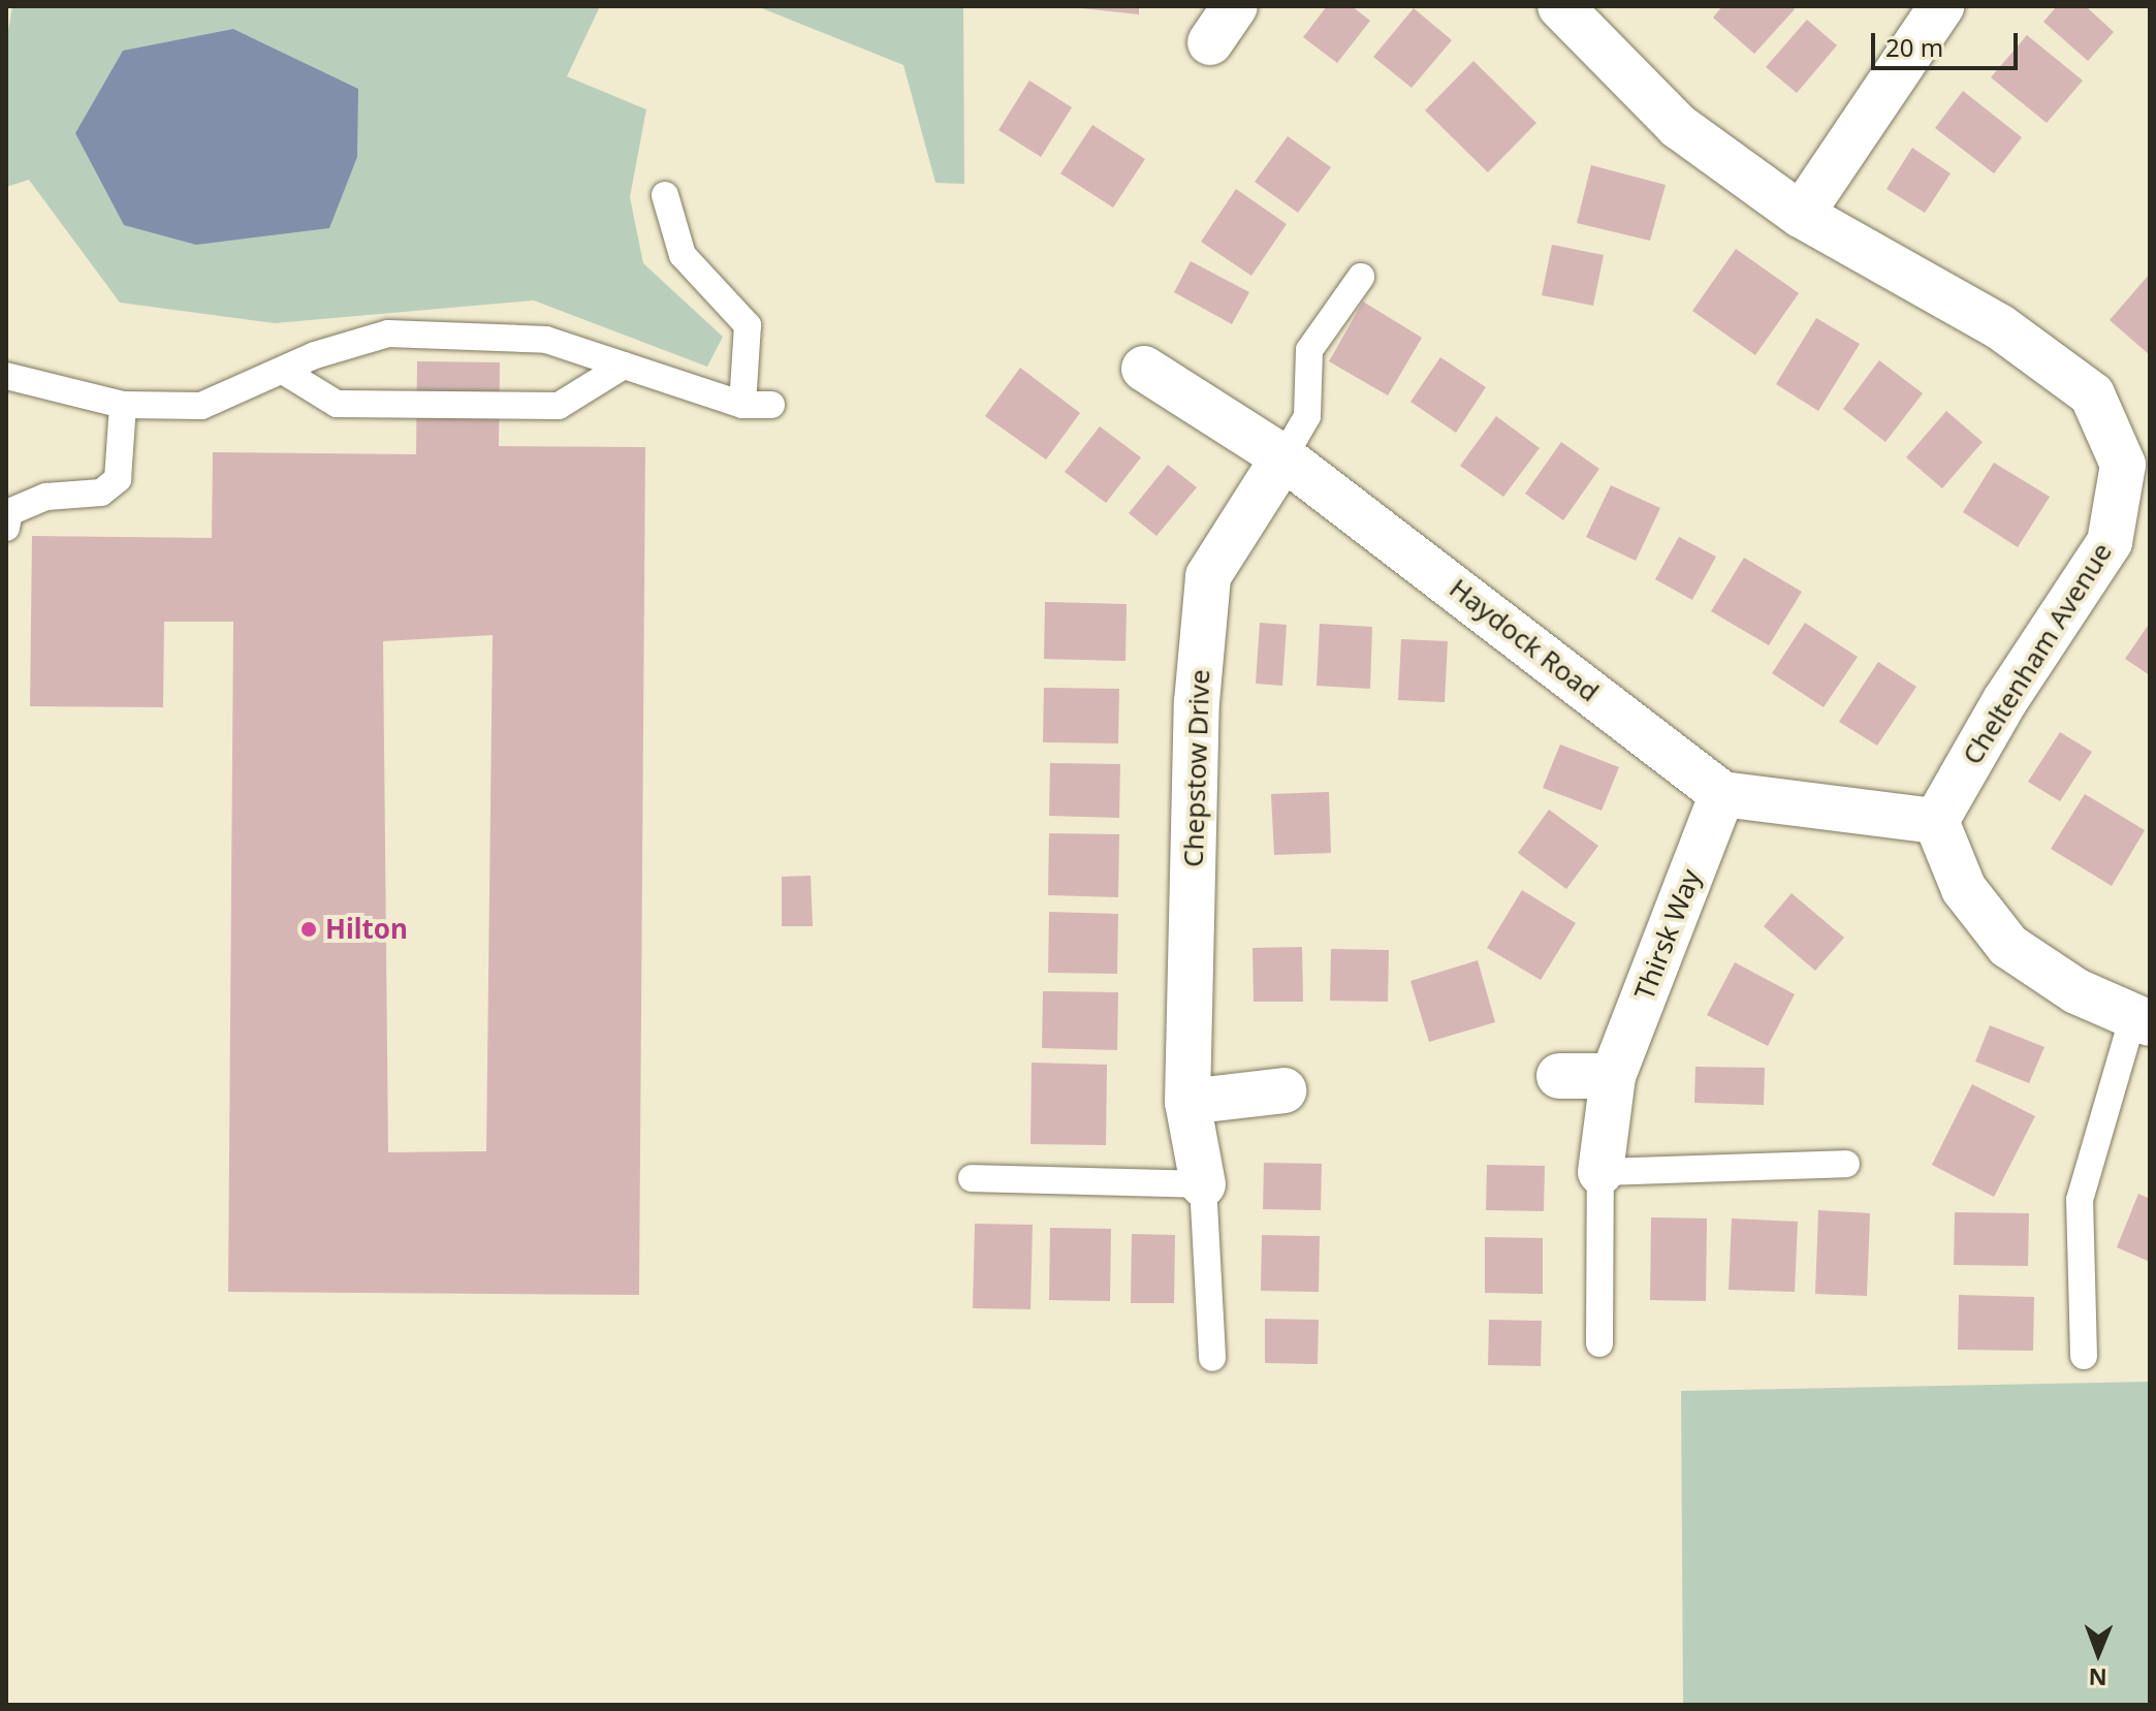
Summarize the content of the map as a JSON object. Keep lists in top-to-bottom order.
{
  "streets": {
    "street": [
      "Haydock Road",
      "Cheltenham Avenue",
      "Chepstow Drive",
      "Thirsk Way"
    ]
  },
  "crossings": [
    ["Haydock Road", "Chepstow Drive"],
    ["Haydock Road", "Thirsk Way"]
  ],
  "places": ["Hilton"],
  "scale_bar": "20 m",
  "north": "bottom"
}
